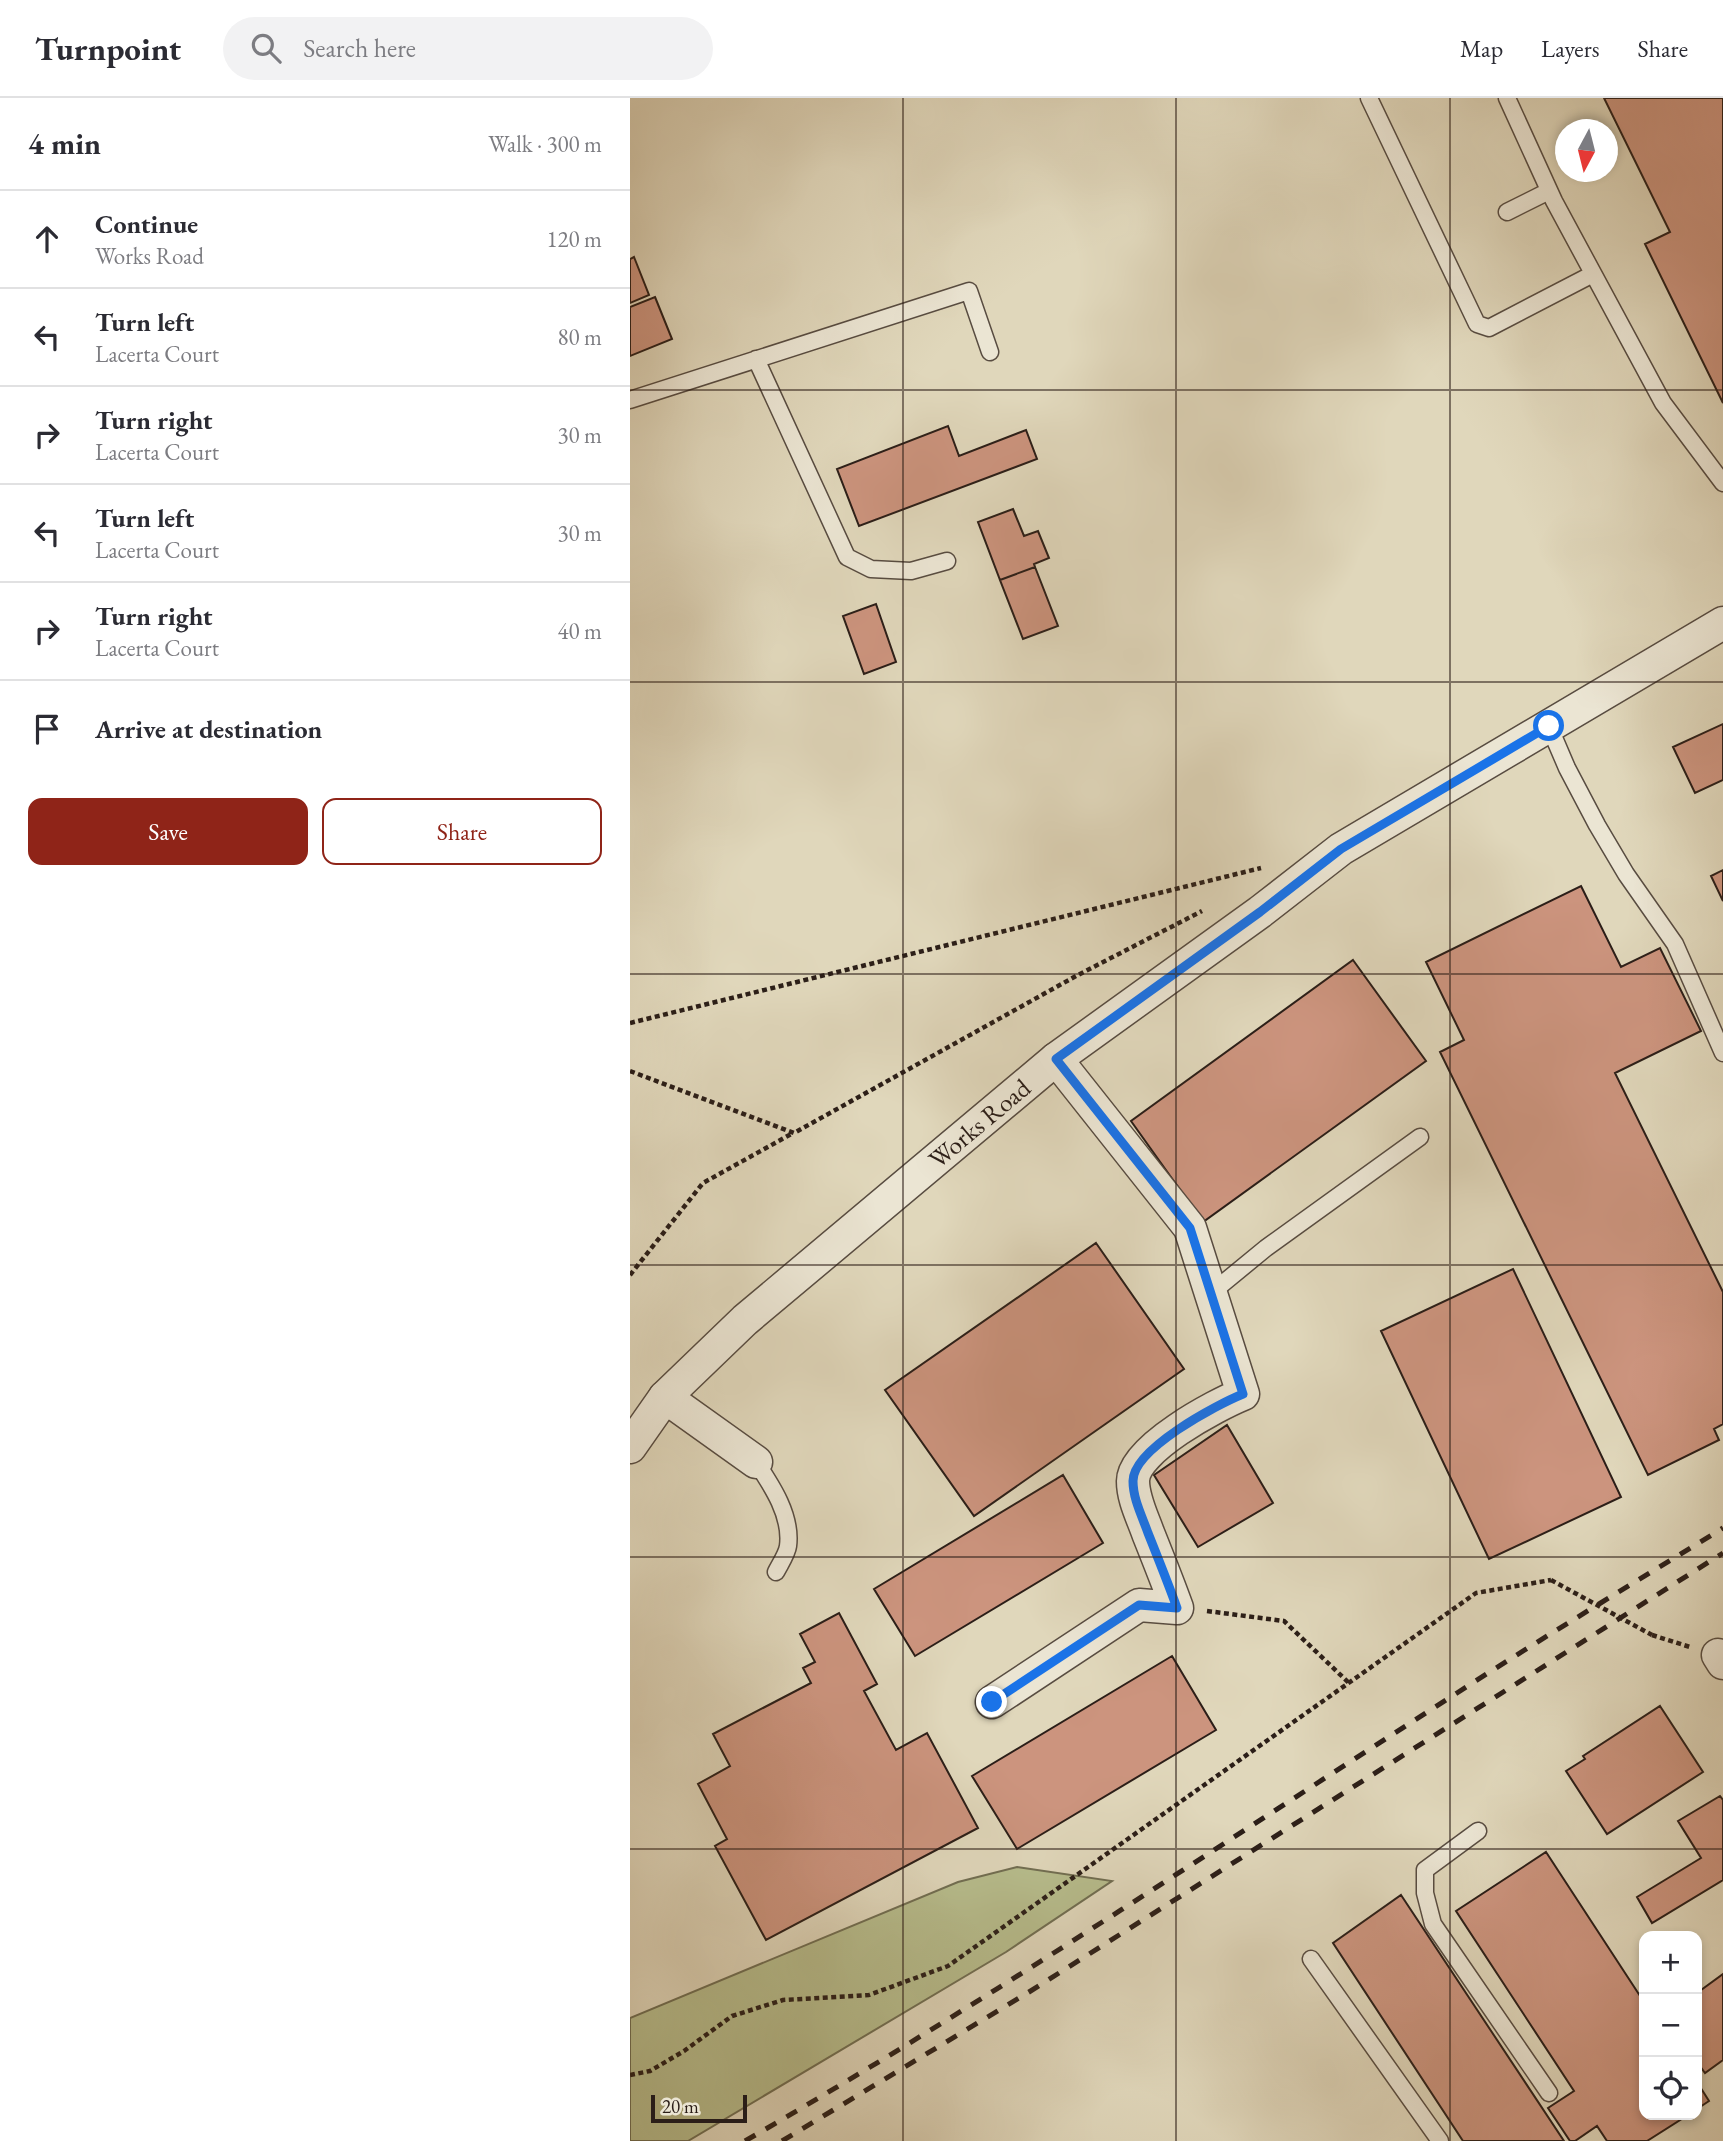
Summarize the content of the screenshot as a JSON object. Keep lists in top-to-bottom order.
{
  "streets": {
    "street": ["Works Road"]
  },
  "scale_bar": "20 m",
  "north": "bottom",
  "page": {
    "header": "Turnpoint",
    "search": "Search here",
    "nav": ["Map", "Layers", "Share"],
    "heading": ["4 min", "Walk · 300 m"],
    "list": [
      ["Continue", "Works Road", "120 m"],
      ["Turn left", "Lacerta Court", "80 m"],
      ["Turn right", "Lacerta Court", "30 m"],
      ["Turn left", "Lacerta Court", "30 m"],
      ["Turn right", "Lacerta Court", "40 m"],
      "Arrive at destination"
    ],
    "buttons": ["Save", "Share"],
    "map_buttons": ["+", "−"],
    "scale": "20 m"
  }
}
